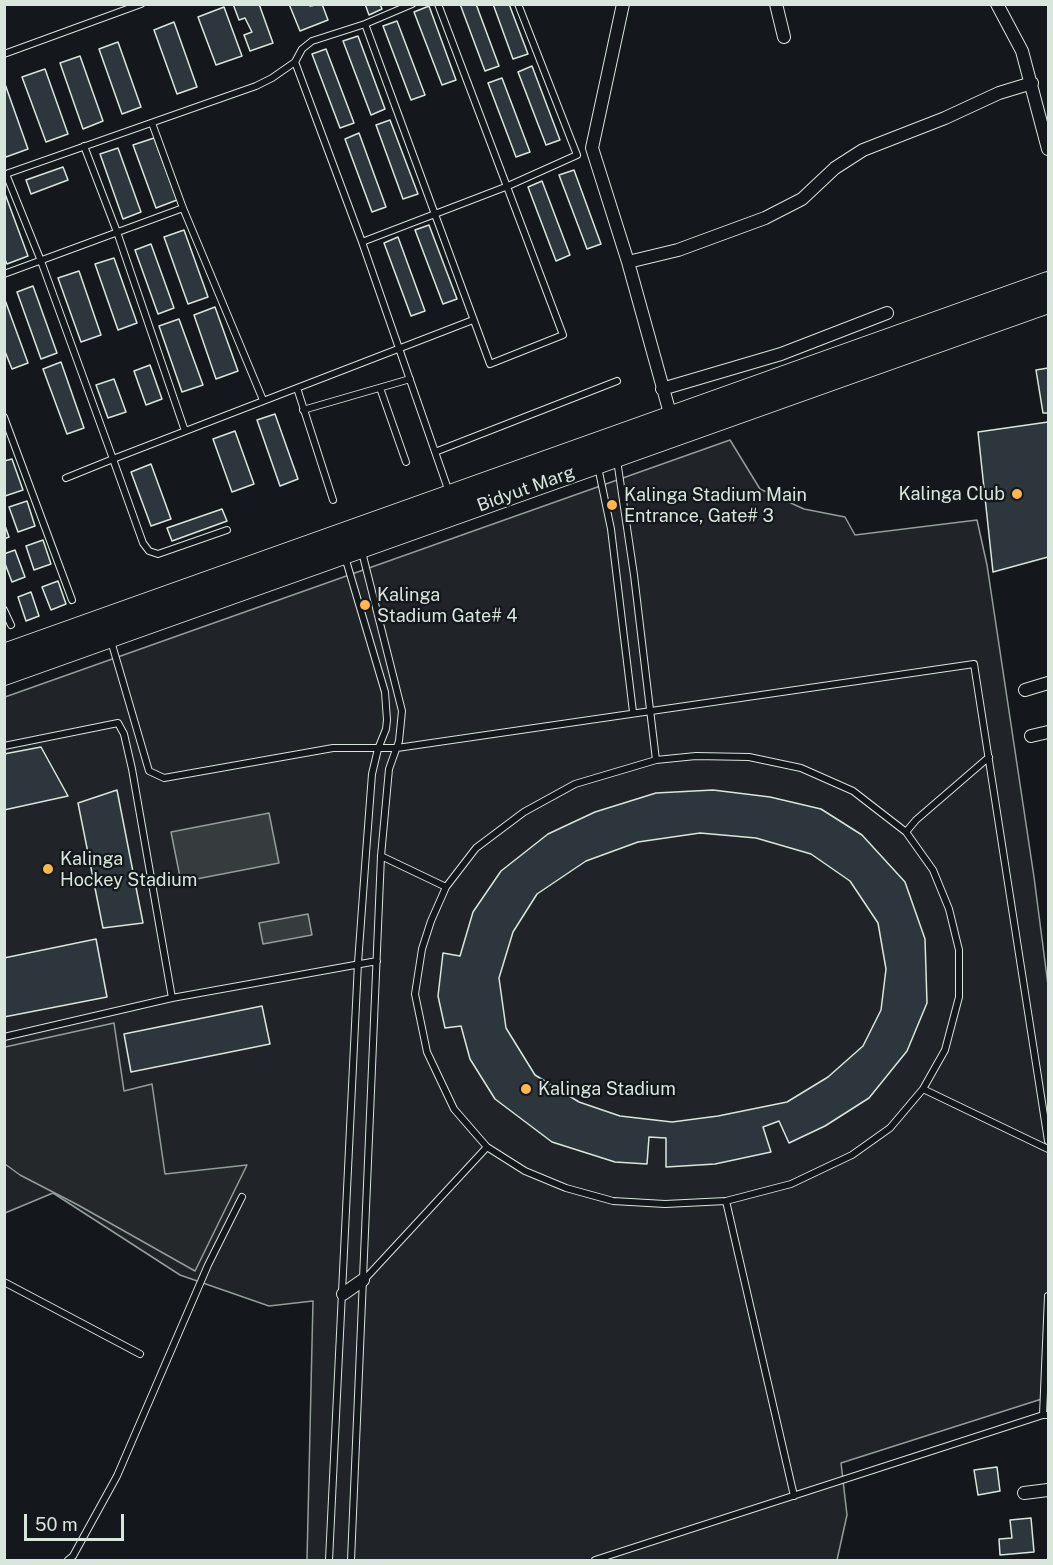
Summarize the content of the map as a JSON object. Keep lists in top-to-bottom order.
{
  "streets": {
    "main road": ["Bidyut Marg"]
  },
  "places": [
    "Kalinga Club",
    "Kalinga Stadium Main Entrance, Gate# 3",
    "Kalinga Stadium Gate# 4",
    "Kalinga Hockey Stadium",
    "Kalinga Stadium"
  ],
  "scale_bar": "50 m"
}
